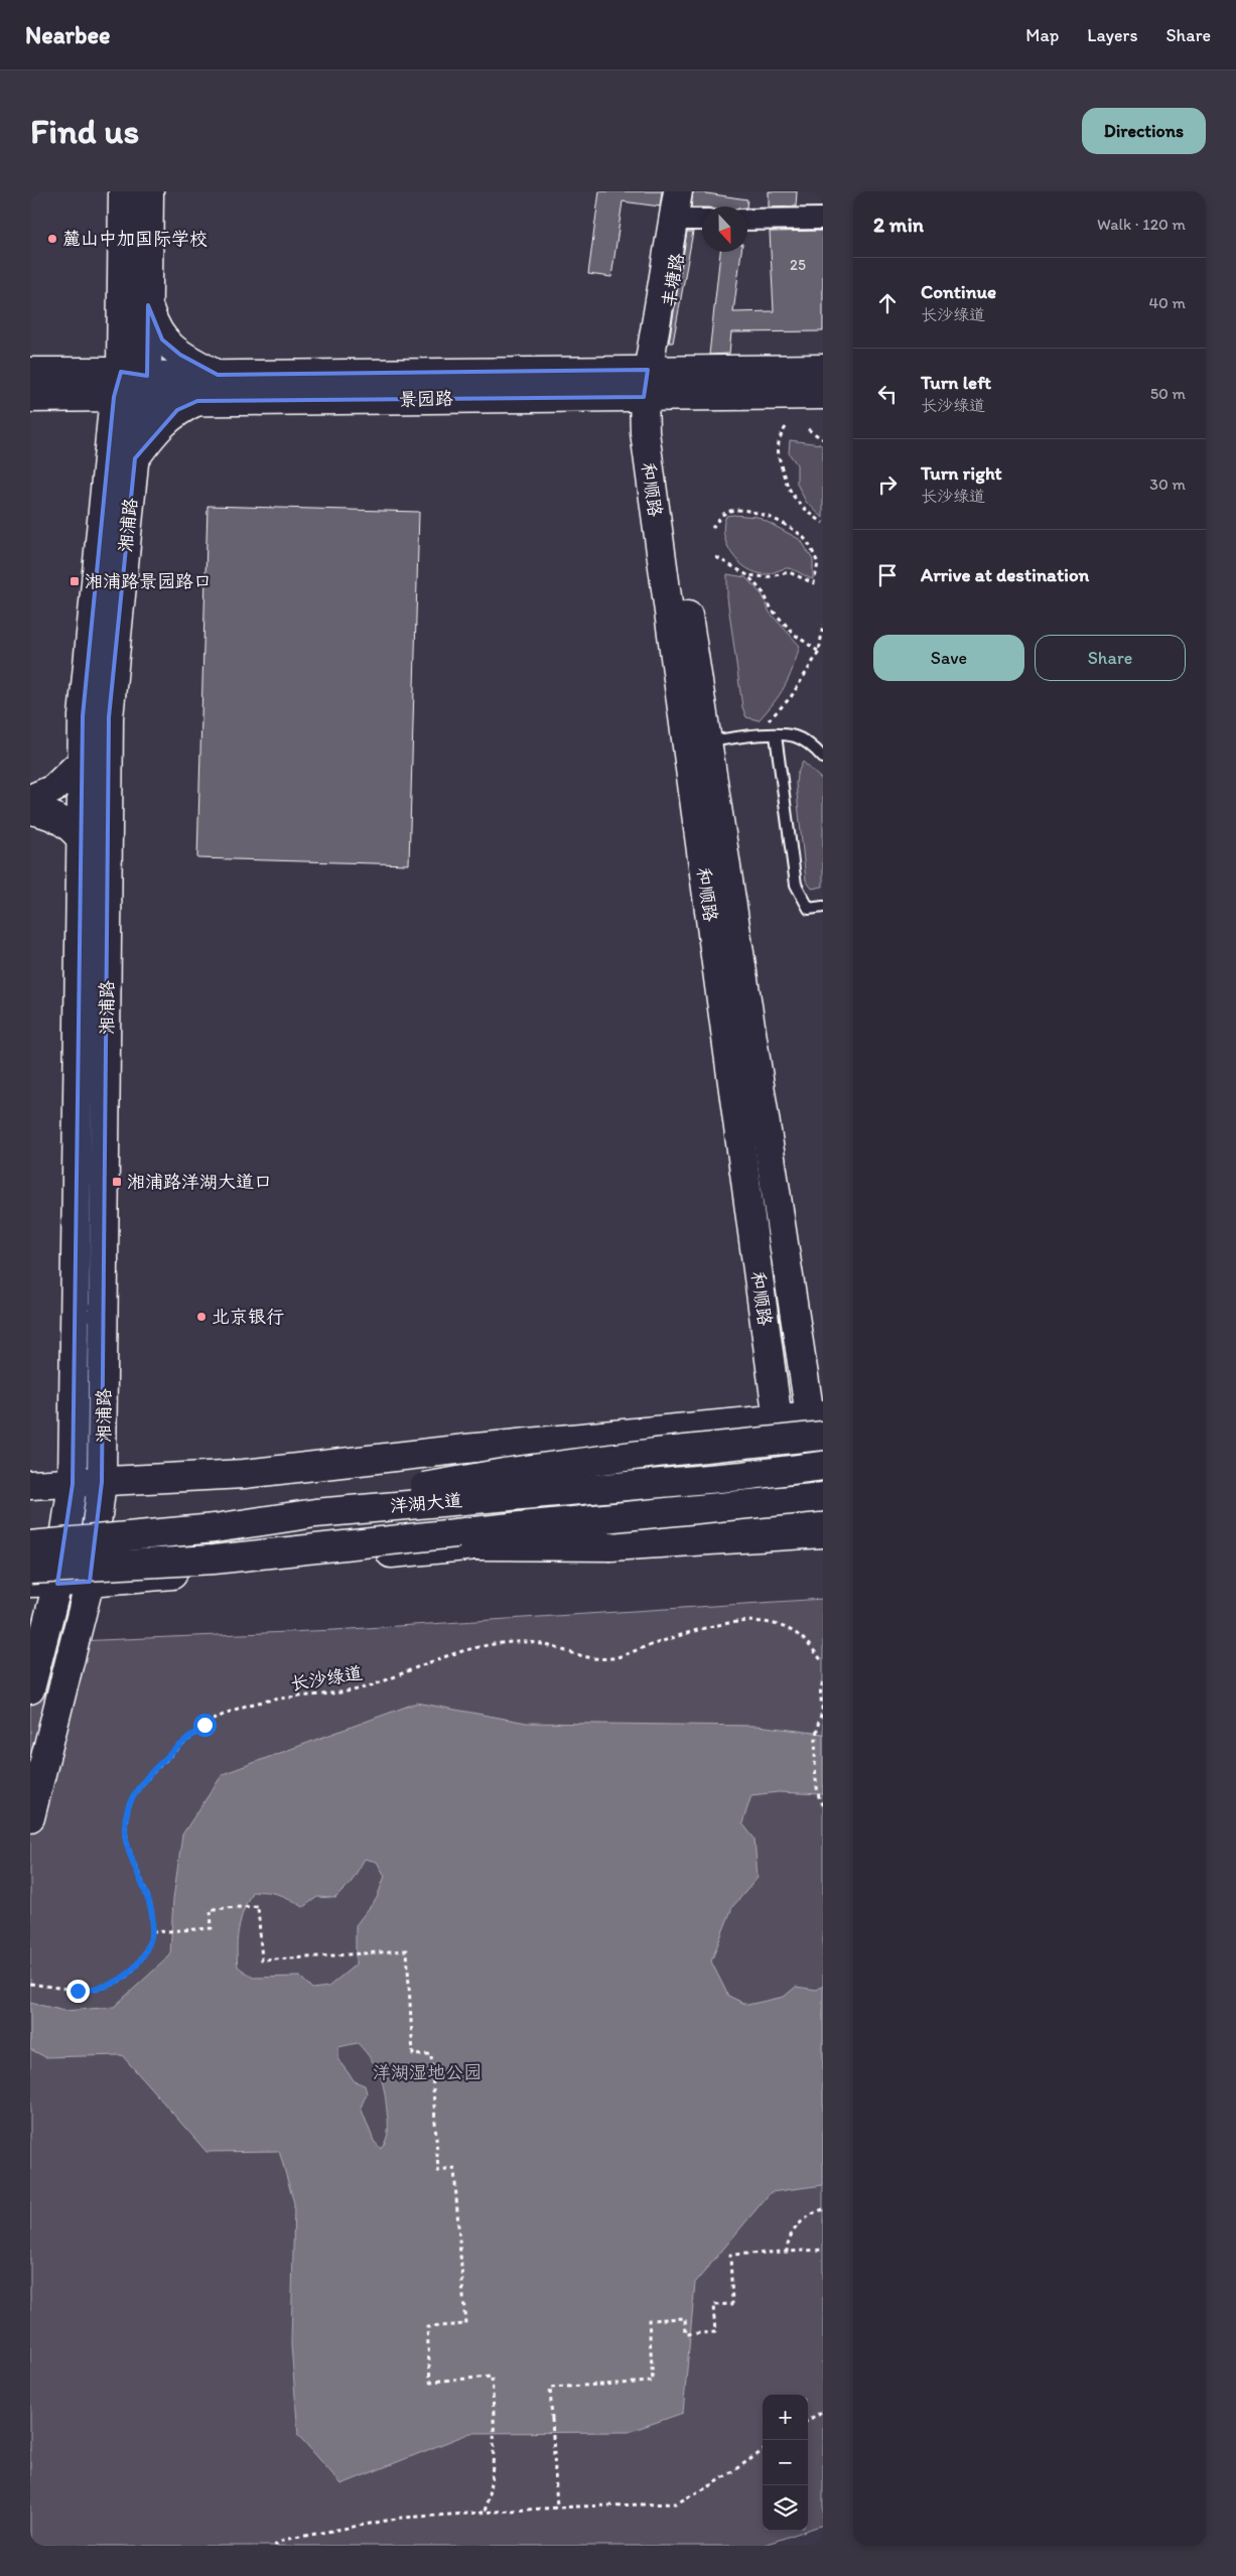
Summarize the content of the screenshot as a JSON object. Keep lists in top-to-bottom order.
{
  "streets": {
    "main road": [
      "丰塘路",
      "景园路",
      "和顺路",
      "湘浦路",
      "洋湖大道"
    ],
    "path": ["长沙绿道"]
  },
  "crossings": [
    ["丰塘路", "景园路"],
    ["丰塘路", "和顺路"],
    ["景园路", "和顺路"],
    ["景园路", "湘浦路"]
  ],
  "parks": ["洋湖湿地公园"],
  "places": {
    "other": ["麓山中加国际学校", "北京银行"],
    "transit": ["湘浦路景园路口", "湘浦路洋湖大道口"]
  },
  "house_numbers": ["25"],
  "north": "bottom",
  "page": {
    "header": "Nearbee",
    "nav": ["Map", "Layers", "Share"],
    "buttons": [
      "Directions",
      ["Save", "Share"]
    ],
    "title": "Find us",
    "heading": ["2 min", "Walk · 120 m"],
    "list": [
      ["Continue", "长沙绿道", "40 m"],
      ["Turn left", "长沙绿道", "50 m"],
      ["Turn right", "长沙绿道", "30 m"],
      "Arrive at destination"
    ],
    "map_buttons": ["+", "−"]
  }
}
